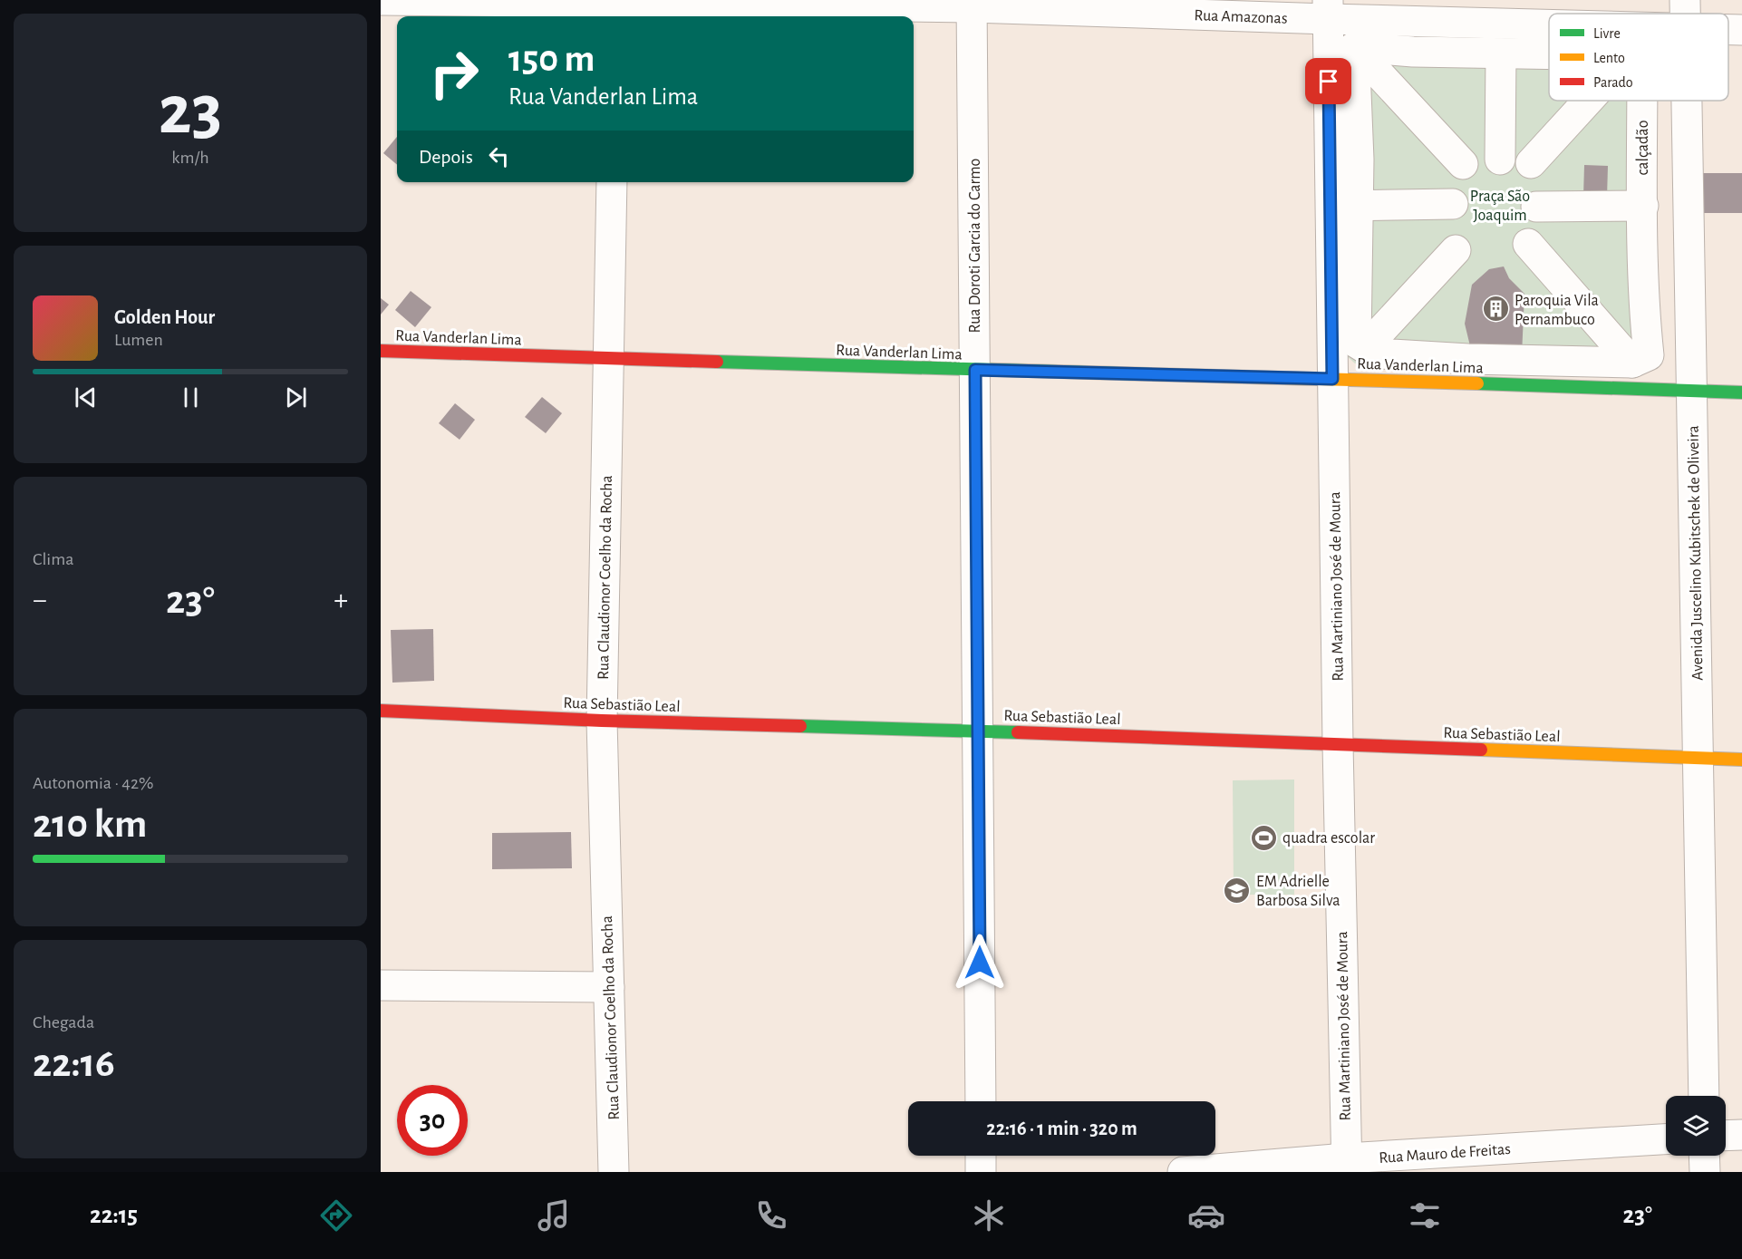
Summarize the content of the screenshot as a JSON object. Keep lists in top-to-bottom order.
{
  "streets": {
    "street": [
      "Rua Amazonas",
      "calçadão",
      "Rua Doroti Garcia do Carmo",
      "Rua Vanderlan Lima",
      "Avenida Juscelino Kubitschek de Oliveira",
      "Rua Claudionor Coelho da Rocha",
      "Rua Martiniano José de Moura",
      "Rua Sebastião Leal",
      "Rua Mauro de Freitas"
    ]
  },
  "crossings": [
    ["Rua Amazonas", "Rua Doroti Garcia do Carmo"],
    ["Rua Amazonas", "Rua Martiniano José de Moura"],
    ["Rua Doroti Garcia do Carmo", "Rua Vanderlan Lima"],
    ["Rua Doroti Garcia do Carmo", "Rua Sebastião Leal"],
    ["Rua Vanderlan Lima", "Avenida Juscelino Kubitschek de Oliveira"],
    ["Rua Vanderlan Lima", "Rua Claudionor Coelho da Rocha"],
    ["Rua Vanderlan Lima", "Rua Martiniano José de Moura"],
    ["Avenida Juscelino Kubitschek de Oliveira", "Rua Sebastião Leal"],
    ["Rua Claudionor Coelho da Rocha", "Rua Sebastião Leal"],
    ["Rua Martiniano José de Moura", "Rua Sebastião Leal"],
    ["Rua Martiniano José de Moura", "Rua Mauro de Freitas"]
  ],
  "parks": ["Praça São Joaquim"],
  "places": {
    "building": ["Paroquia Vila Pernambuco"],
    "sports": ["quadra escolar"],
    "school or university": ["EM Adrielle Barbosa Silva"]
  },
  "legend": ["Livre", "Lento", "Parado"],
  "page": {
    "tile": [
      ["23", "km/h"],
      "Clima",
      ["Autonomia · 42%", "210 km"],
      ["Chegada", "22:16"]
    ],
    "turn": ["150 m", "Rua Vanderlan Lima"],
    "then": "Depois",
    "song": ["Golden Hour", "Lumen"],
    "heat": ["−", "23°", "+"],
    "limit": "30",
    "trip": "22:16 · 1 min · 320 m",
    "tabs": ["22:15", "23°"]
  }
}
